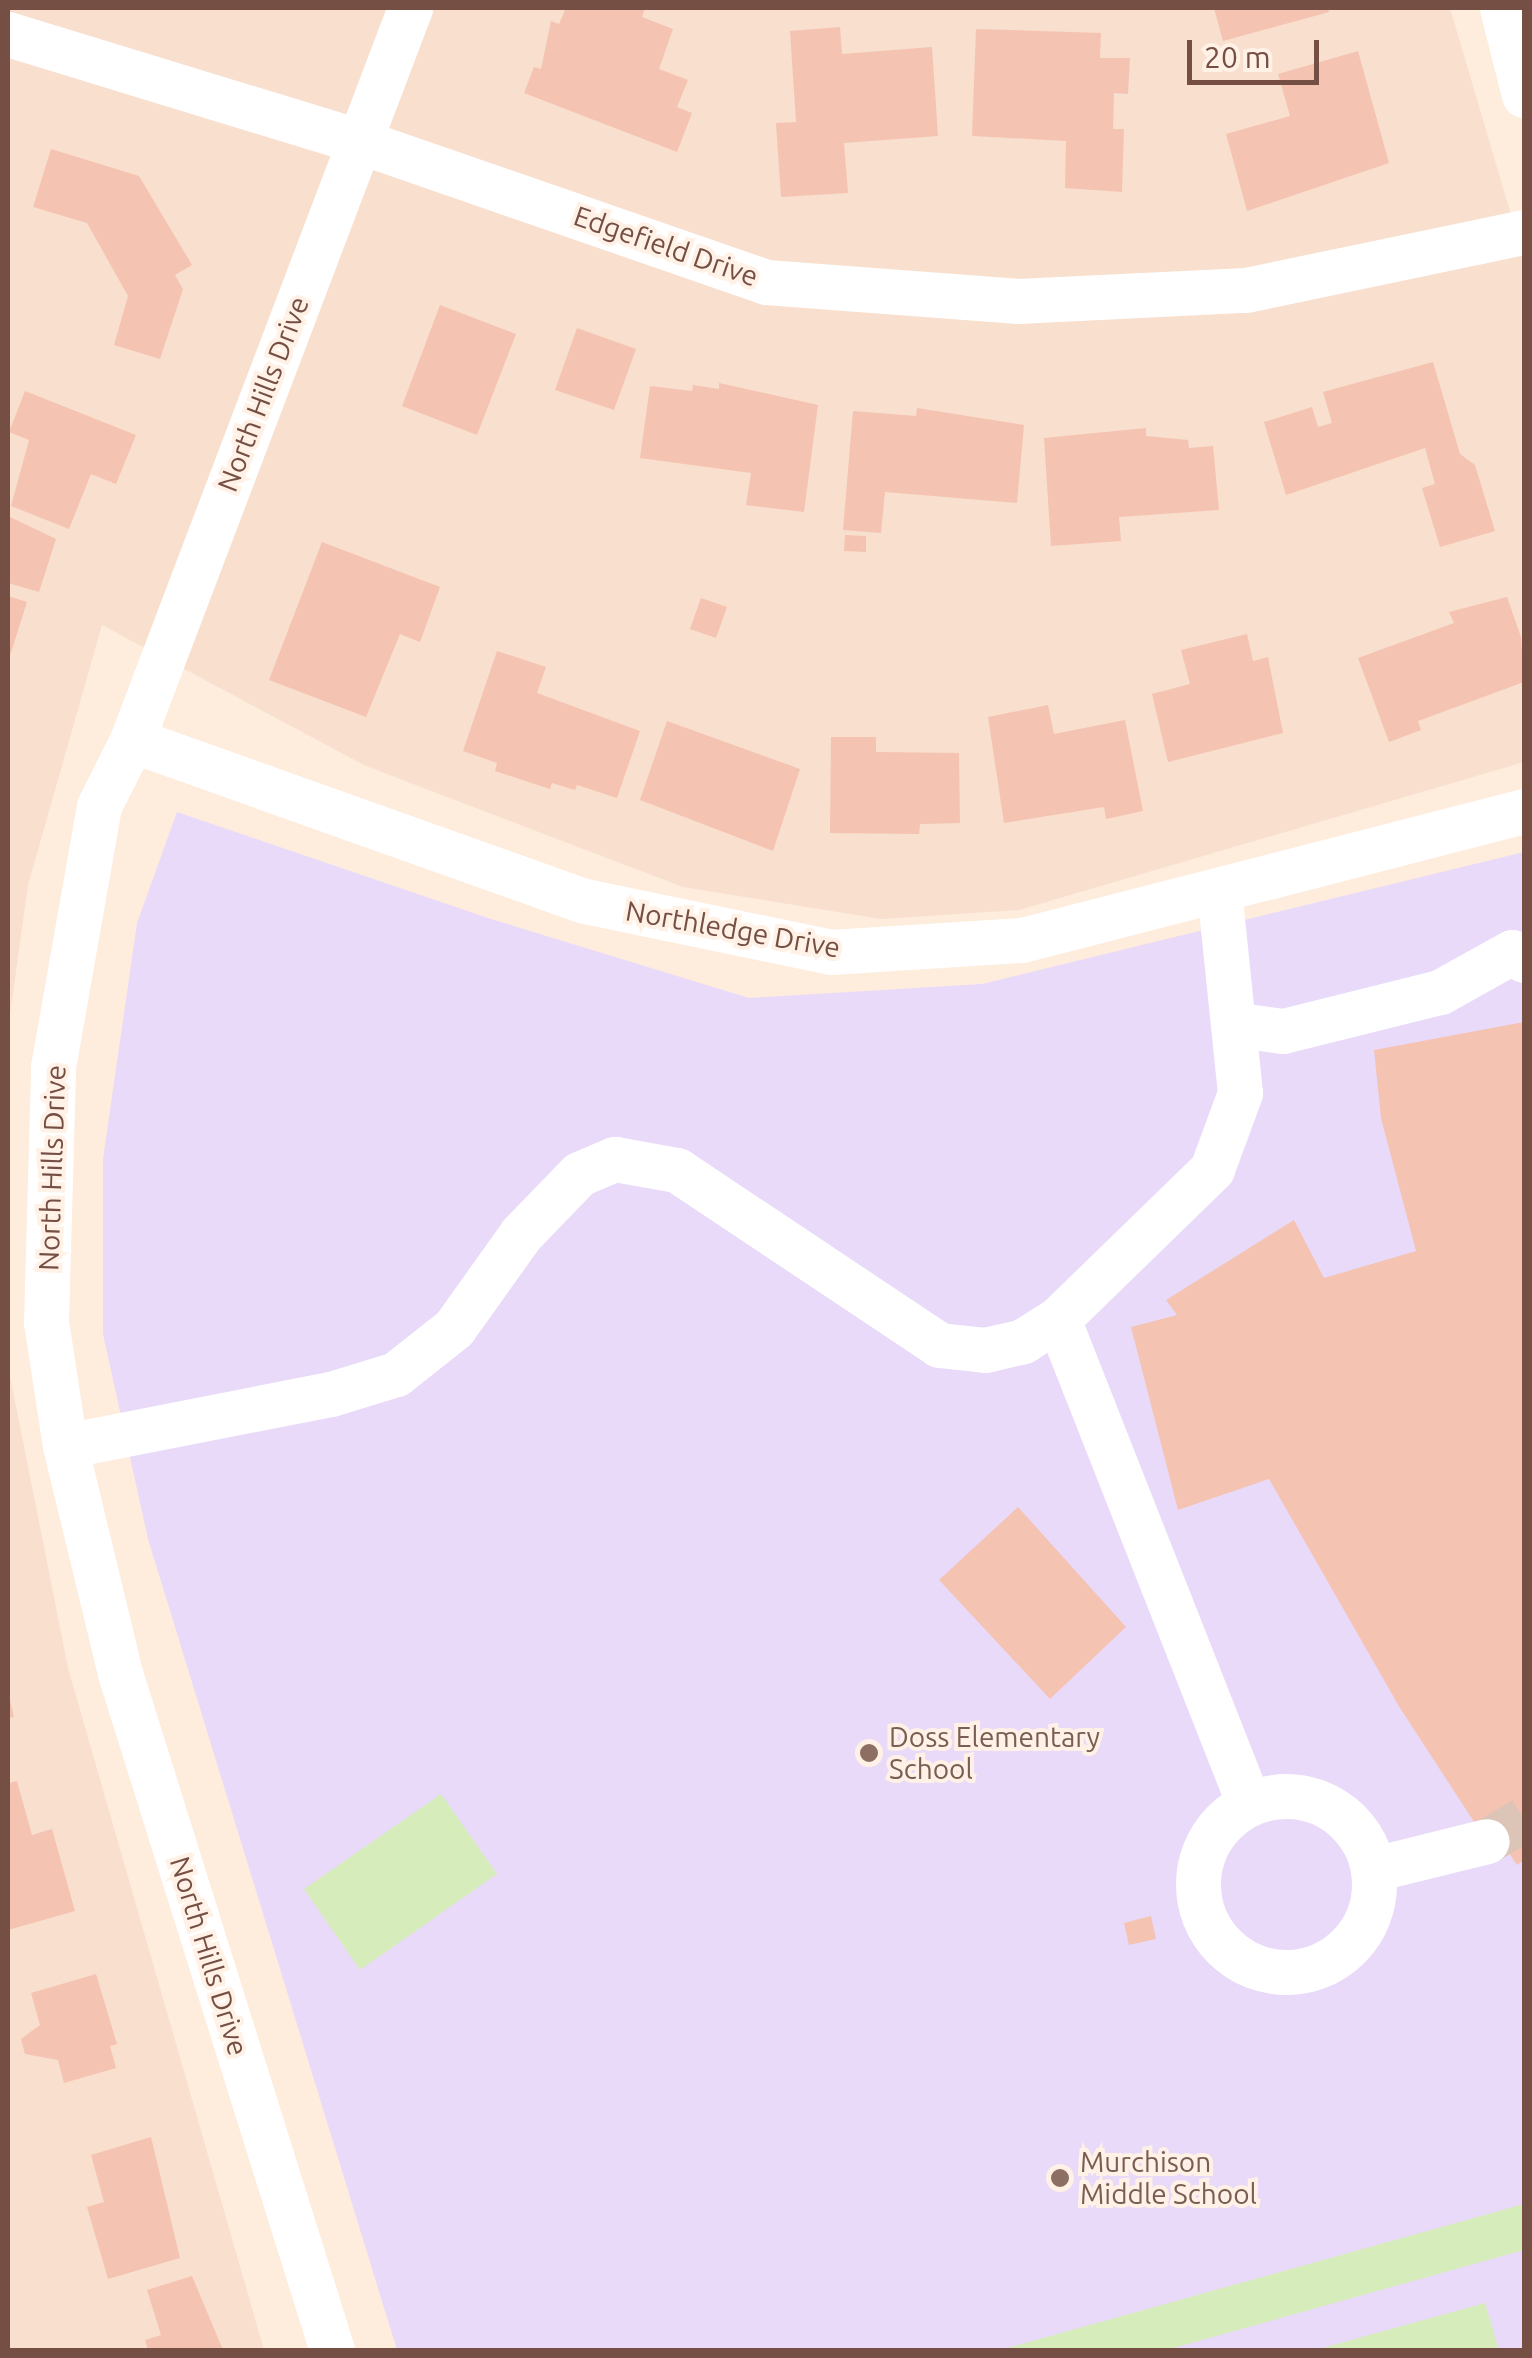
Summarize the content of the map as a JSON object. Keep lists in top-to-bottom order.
{
  "streets": {
    "street": ["Edgefield Drive", "North Hills Drive", "Northledge Drive"]
  },
  "crossings": [
    ["Edgefield Drive", "North Hills Drive"],
    ["North Hills Drive", "Northledge Drive"]
  ],
  "places": ["Doss Elementary School", "Murchison Middle School"],
  "scale_bar": "20 m"
}
